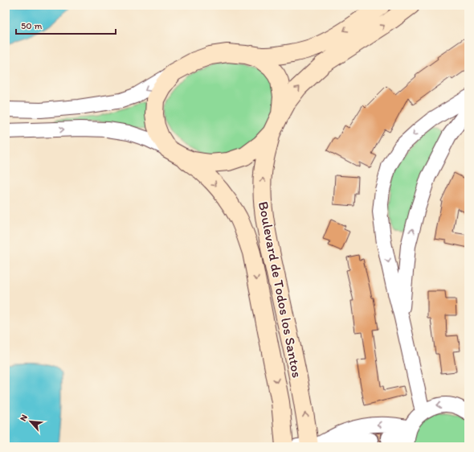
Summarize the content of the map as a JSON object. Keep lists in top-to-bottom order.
{
  "streets": {
    "street": ["Boulevard de Todos los Santos"]
  },
  "scale_bar": "50 m",
  "north": "top left"
}
